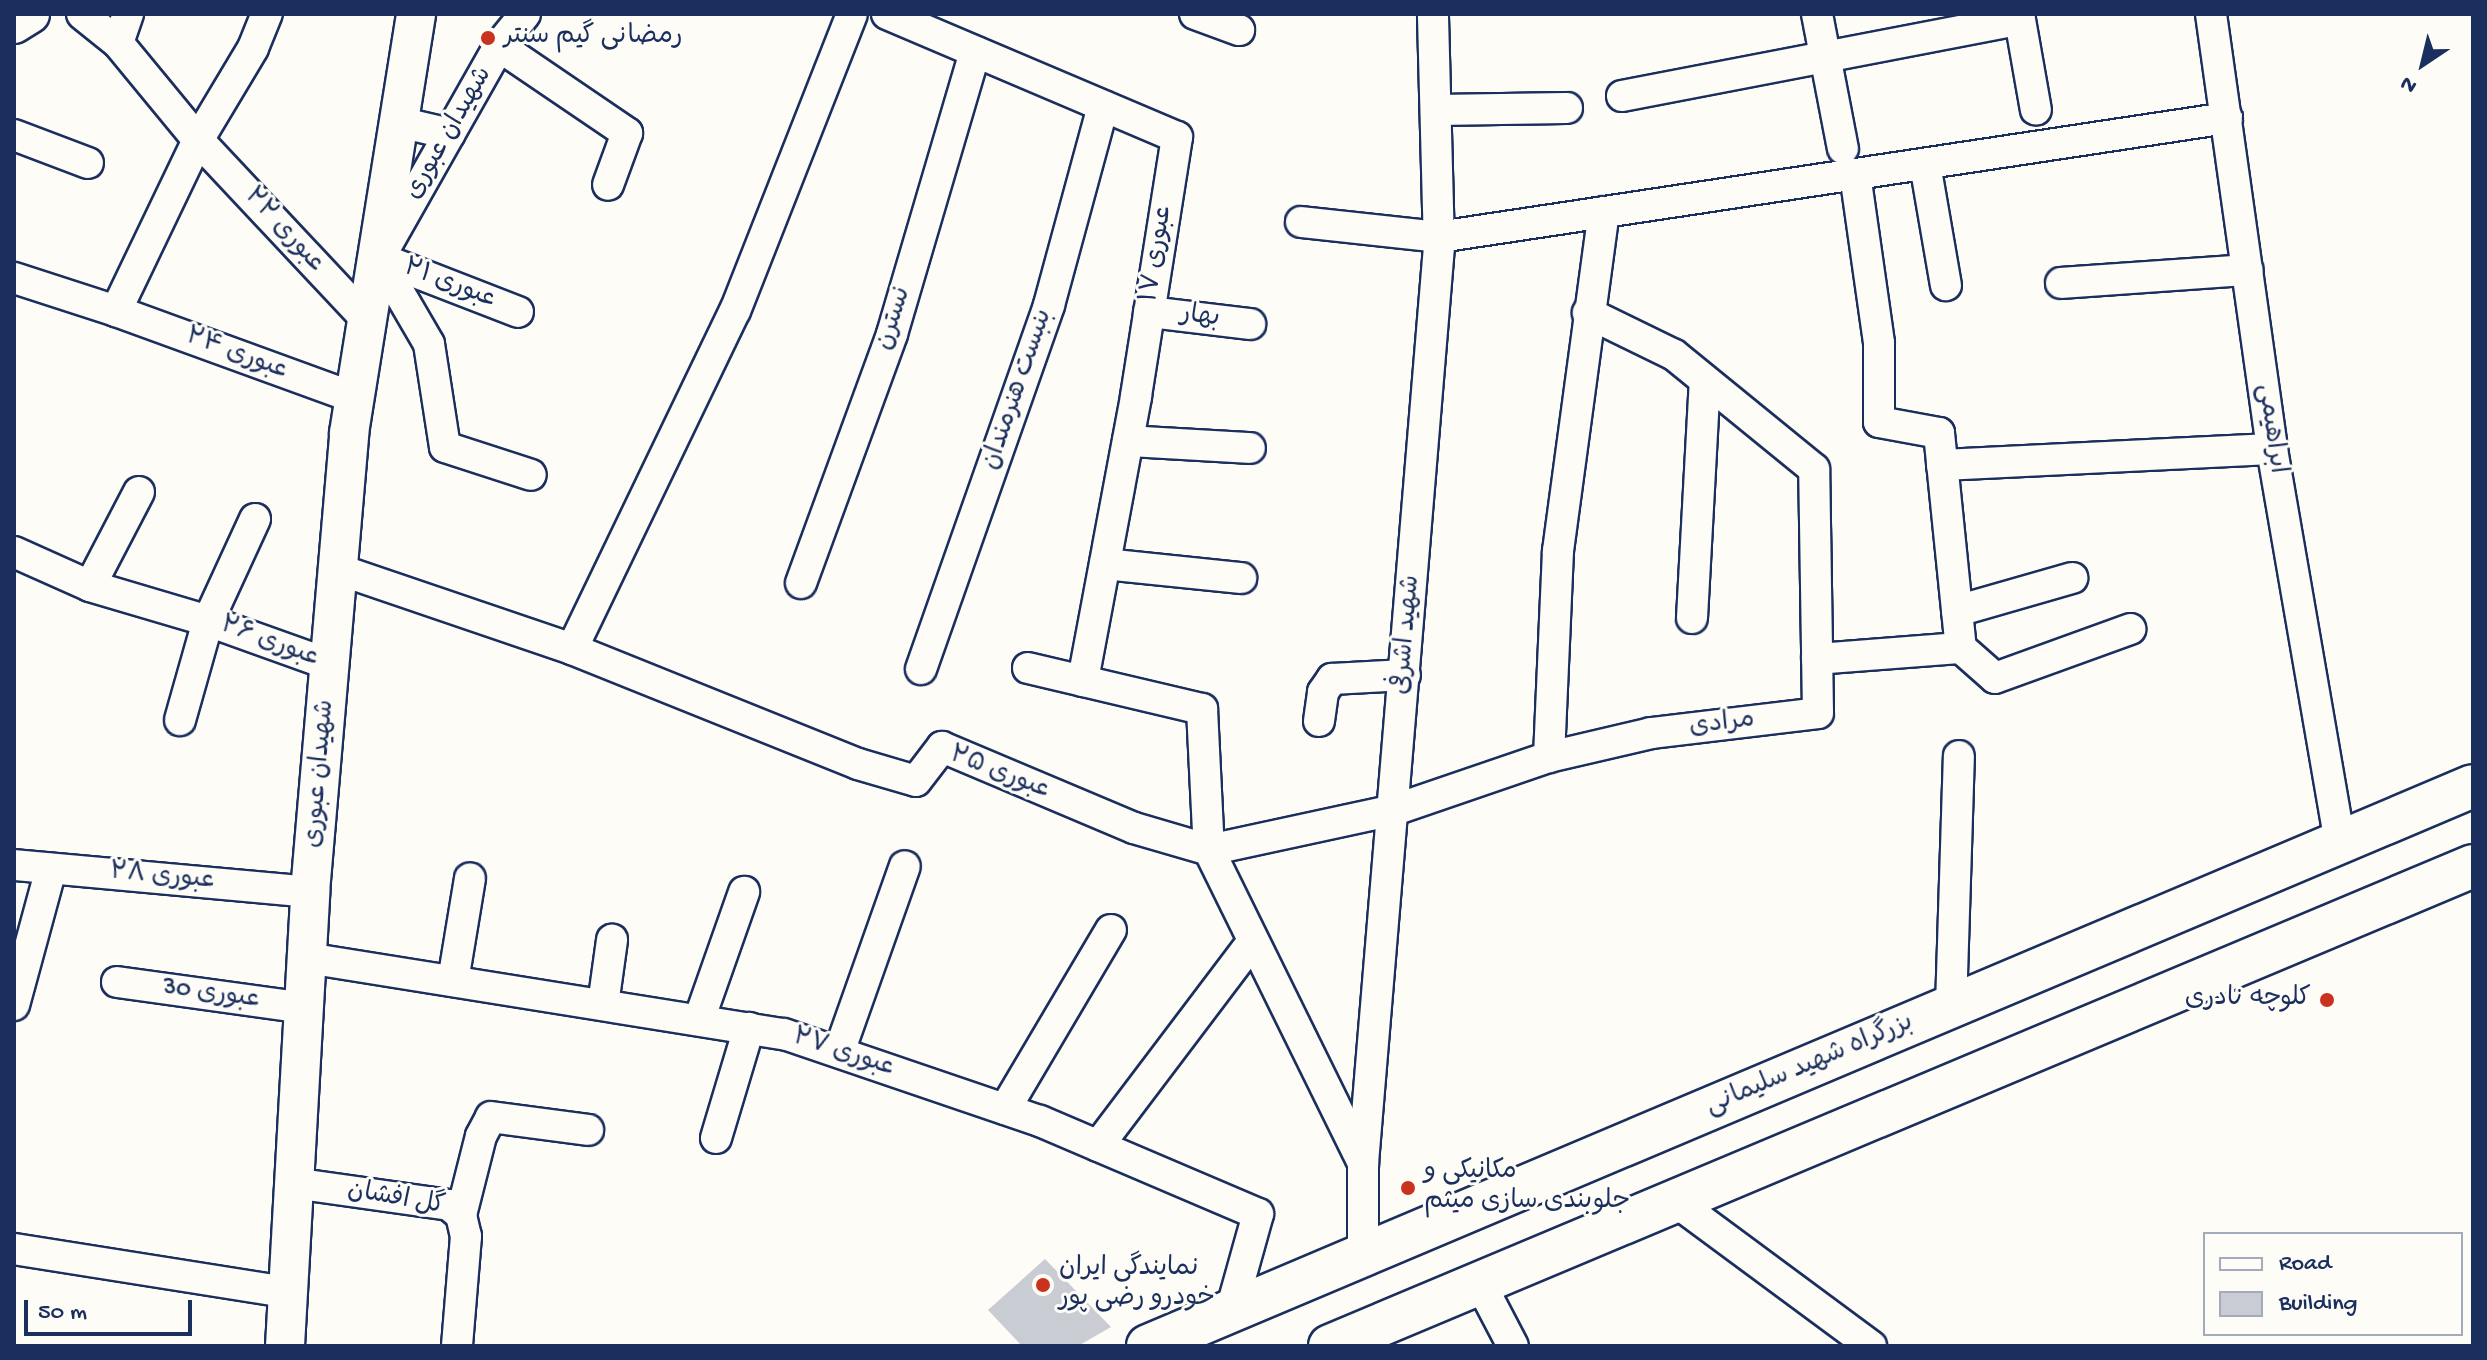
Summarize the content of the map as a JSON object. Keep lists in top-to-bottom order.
{
  "streets": {
    "highway": ["بزرگراه شهید سلیمانی"],
    "main road": ["شهیدان عبوری"],
    "street": [
      "عبوری ۲۲",
      "عبوری ۱۷",
      "عبوری ۲۱",
      "بهار",
      "نسترن",
      "عبوری ۲۴",
      "بنبست هنرمندان",
      "ابراهیمی",
      "شهید اشرفی",
      "عبوری ۲۶",
      "مرادی",
      "عبوری ۲۵",
      "عبوری ۲۸",
      "عبوری 30",
      "عبوری ۲۷",
      "گل افشان"
    ]
  },
  "crossings": [
    ["شهیدان عبوری", "عبوری ۲۲"],
    ["شهیدان عبوری", "عبوری ۲۱"],
    ["شهیدان عبوری", "عبوری ۲۴"],
    ["شهیدان عبوری", "عبوری ۲۶"],
    ["شهیدان عبوری", "عبوری ۲۵"],
    ["شهیدان عبوری", "عبوری ۲۸"],
    ["شهیدان عبوری", "عبوری 30"],
    ["شهیدان عبوری", "عبوری ۲۷"],
    ["شهیدان عبوری", "گل افشان"],
    ["عبوری ۱۷", "بهار"],
    ["عبوری ۱۷", "نسترن"],
    ["عبوری ۱۷", "بنبست هنرمندان"],
    ["ابراهیمی", "بزرگراه شهید سلیمانی"],
    ["شهید اشرفی", "مرادی"],
    ["شهید اشرفی", "بزرگراه شهید سلیمانی"],
    ["مرادی", "عبوری ۲۵"],
    ["عبوری ۲۷", "بزرگراه شهید سلیمانی"]
  ],
  "places": [
    "رمضانی گیم سنتر",
    "کلوچه نادری",
    "مکانیکی و جلوبندی سازی میثم",
    "نمایندگی ایران خودرو رضی پور"
  ],
  "legend": ["Road", "Building"],
  "scale_bar": "50 m",
  "north": "bottom left"
}
